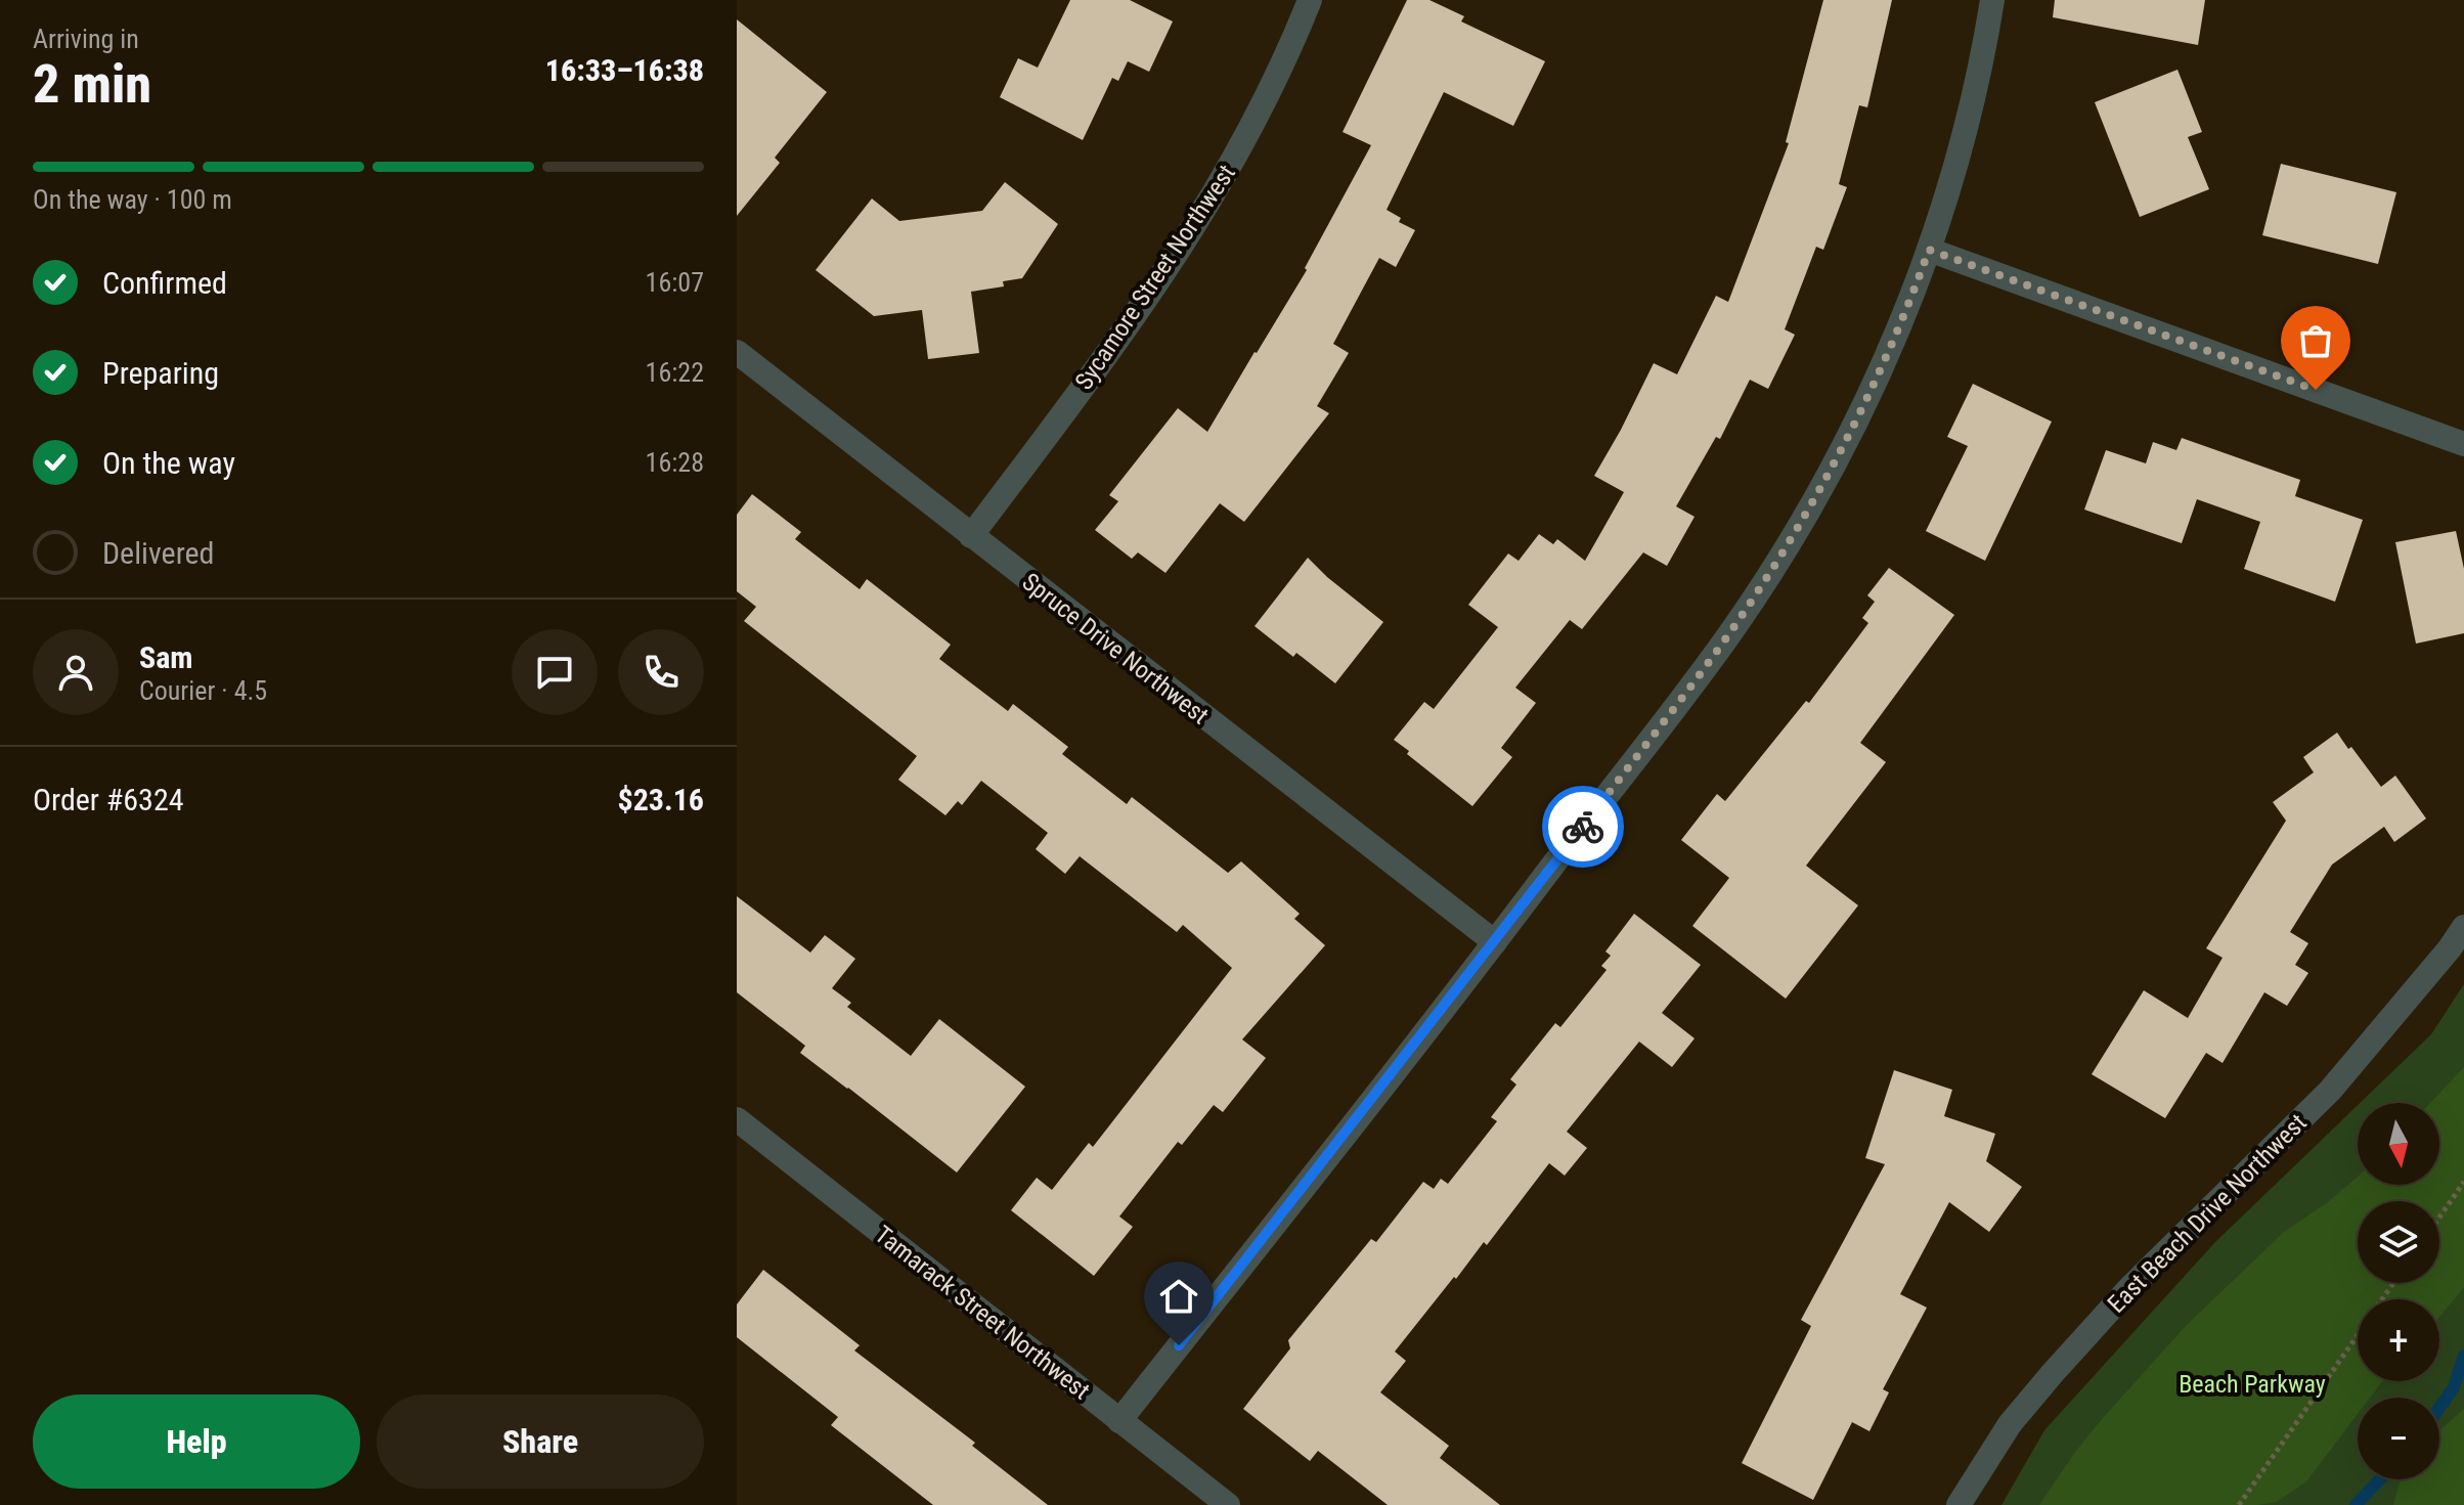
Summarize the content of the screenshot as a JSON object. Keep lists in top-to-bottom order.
{
  "streets": {
    "street": [
      "Sycamore Street Northwest",
      "Spruce Drive Northwest",
      "East Beach Drive Northwest",
      "Tamarack Street Northwest"
    ]
  },
  "crossings": [
    ["Sycamore Street Northwest", "Spruce Drive Northwest"]
  ],
  "parks": ["Beach Parkway"],
  "north": "bottom",
  "page": {
    "heading": ["2 min", "Arriving in", "16:33–16:38"],
    "panel": [
      "Sam",
      "Courier · 4.5",
      "Order #6324",
      "$23.16"
    ],
    "bar": "On the way · 100 m",
    "list": [
      ["Confirmed", "16:07"],
      ["Preparing", "16:22"],
      ["On the way", "16:28"],
      "Delivered"
    ],
    "map_buttons": ["+", "−"],
    "buttons": ["Help", "Share"]
  }
}
